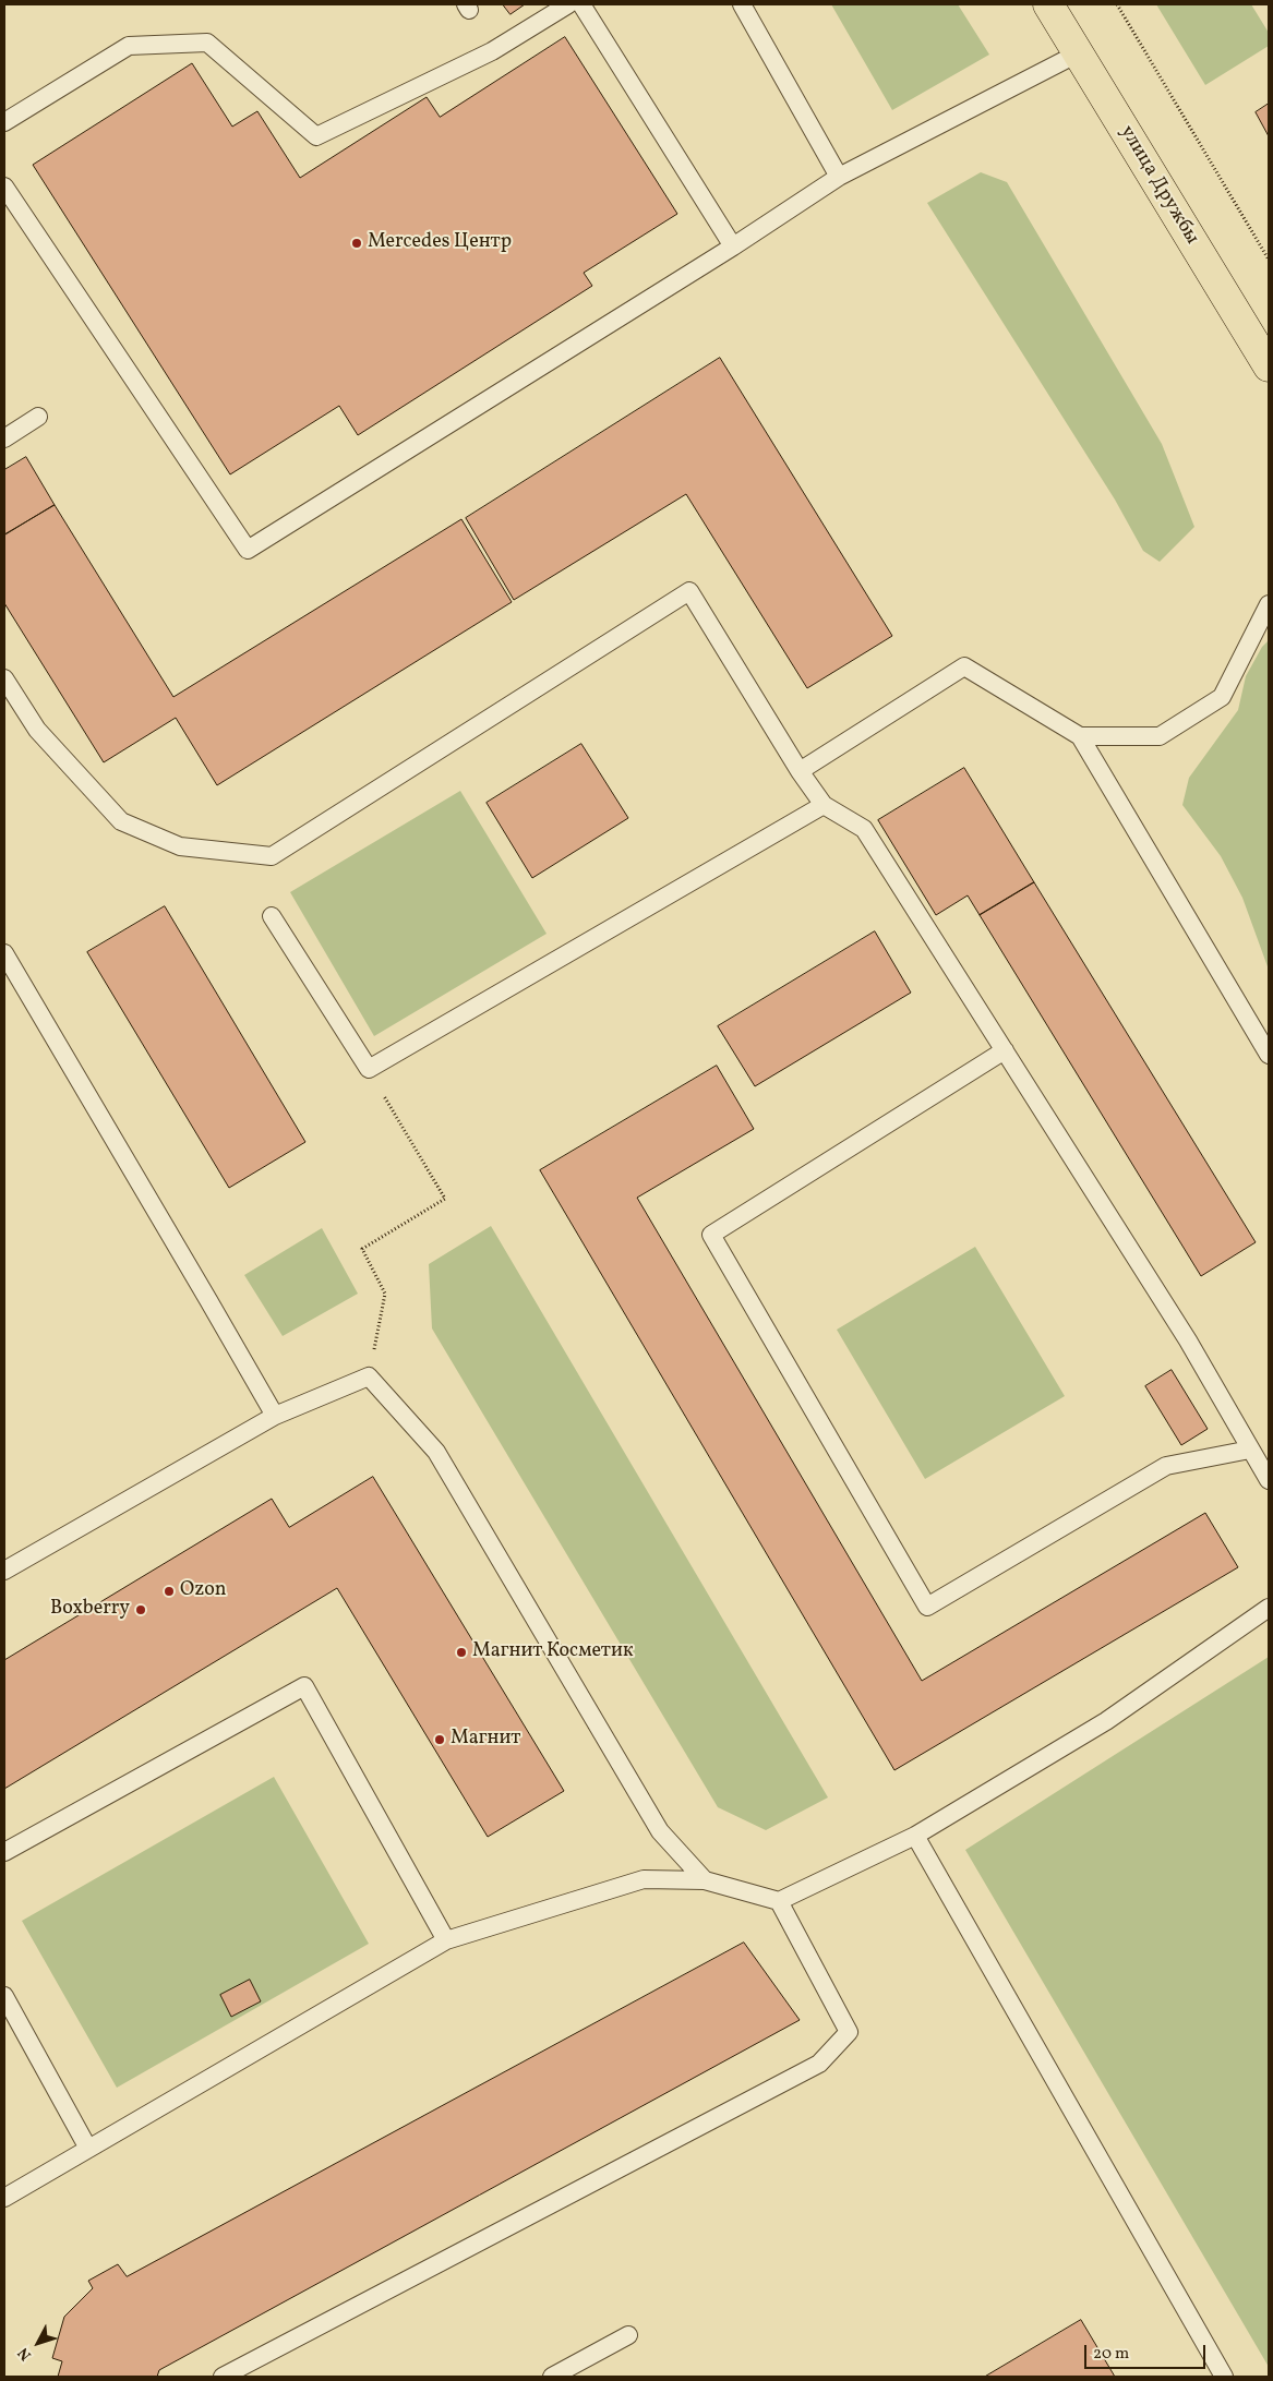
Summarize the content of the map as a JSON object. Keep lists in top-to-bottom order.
{
  "streets": {
    "main road": ["улица Дружбы"]
  },
  "places": [
    "Mercedes Центр",
    "Ozon",
    "Boxberry",
    "Магнит Косметик",
    "Магнит"
  ],
  "scale_bar": "20 m",
  "north": "bottom left"
}
